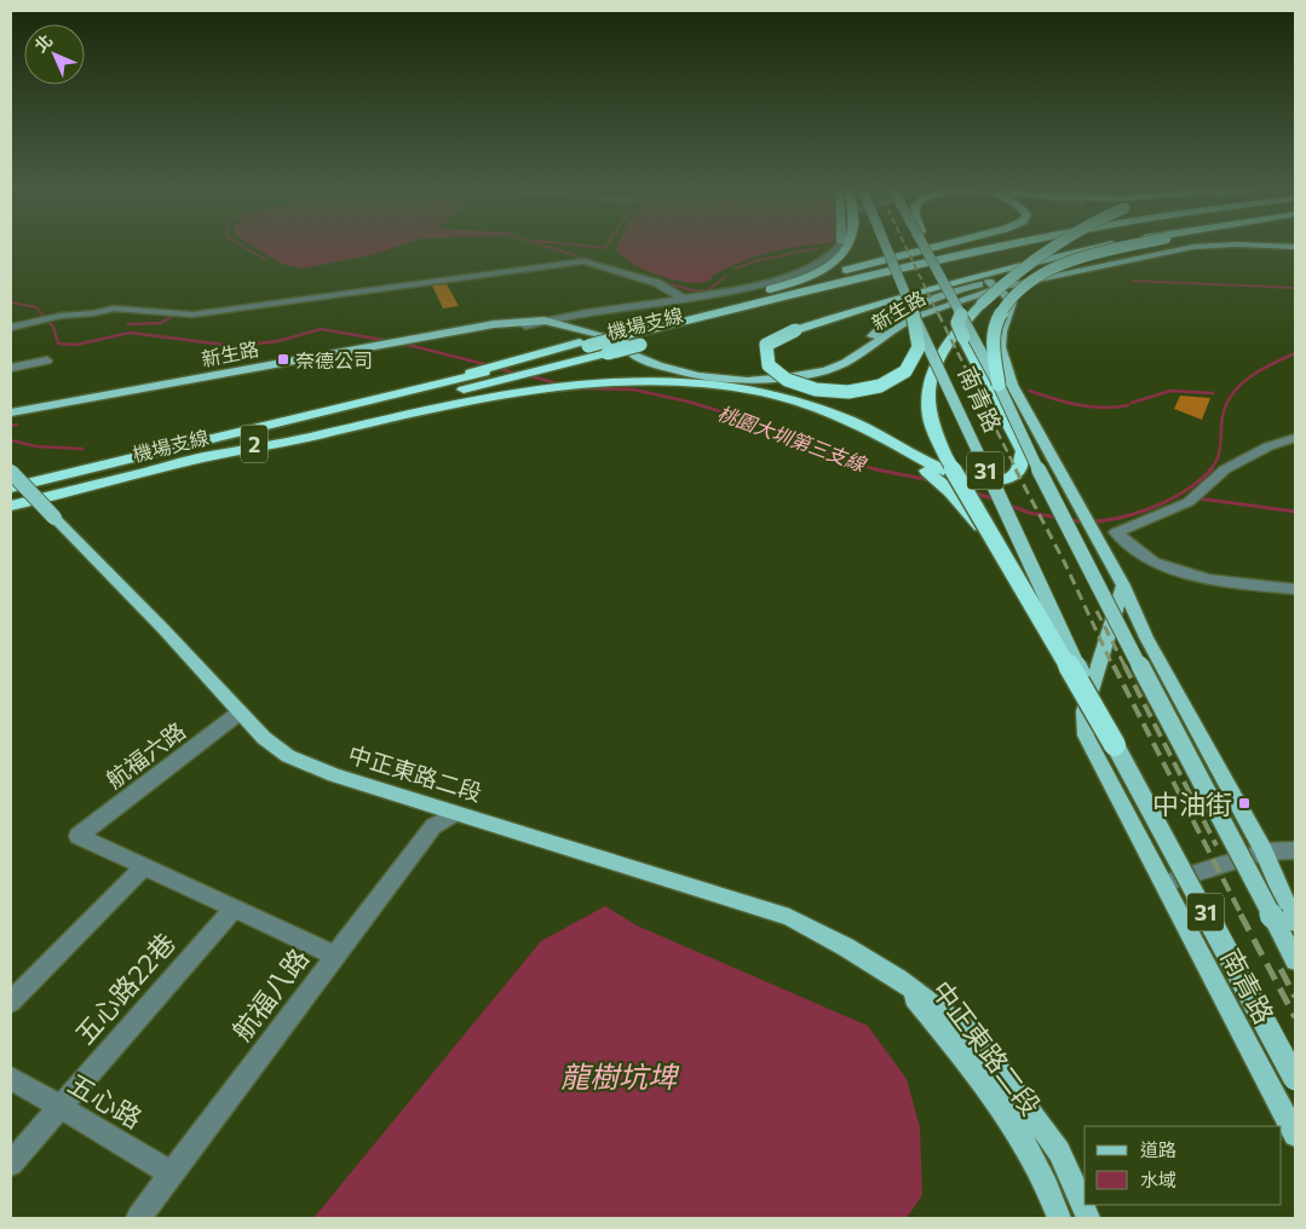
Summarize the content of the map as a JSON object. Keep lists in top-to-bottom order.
{
  "streets": {
    "highway": ["機場支線", "2"],
    "main road": [
      "新生路",
      "南青路",
      "31",
      "中正東路二段"
    ],
    "street": [
      "航福六路",
      "五心路22巷",
      "航福八路",
      "五心路"
    ]
  },
  "crossings": [
    ["新生路", "機場支線"],
    ["新生路", "南青路"],
    ["航福六路", "中正東路二段"],
    ["中正東路二段", "航福八路"],
    ["五心路22巷", "五心路"],
    ["航福八路", "五心路"]
  ],
  "water": ["桃園大圳第三支線", "龍樹坑埤"],
  "places": {
    "transit": ["奈德公司", "中油街"]
  },
  "legend": ["道路", "水域"],
  "north": "top left"
}
